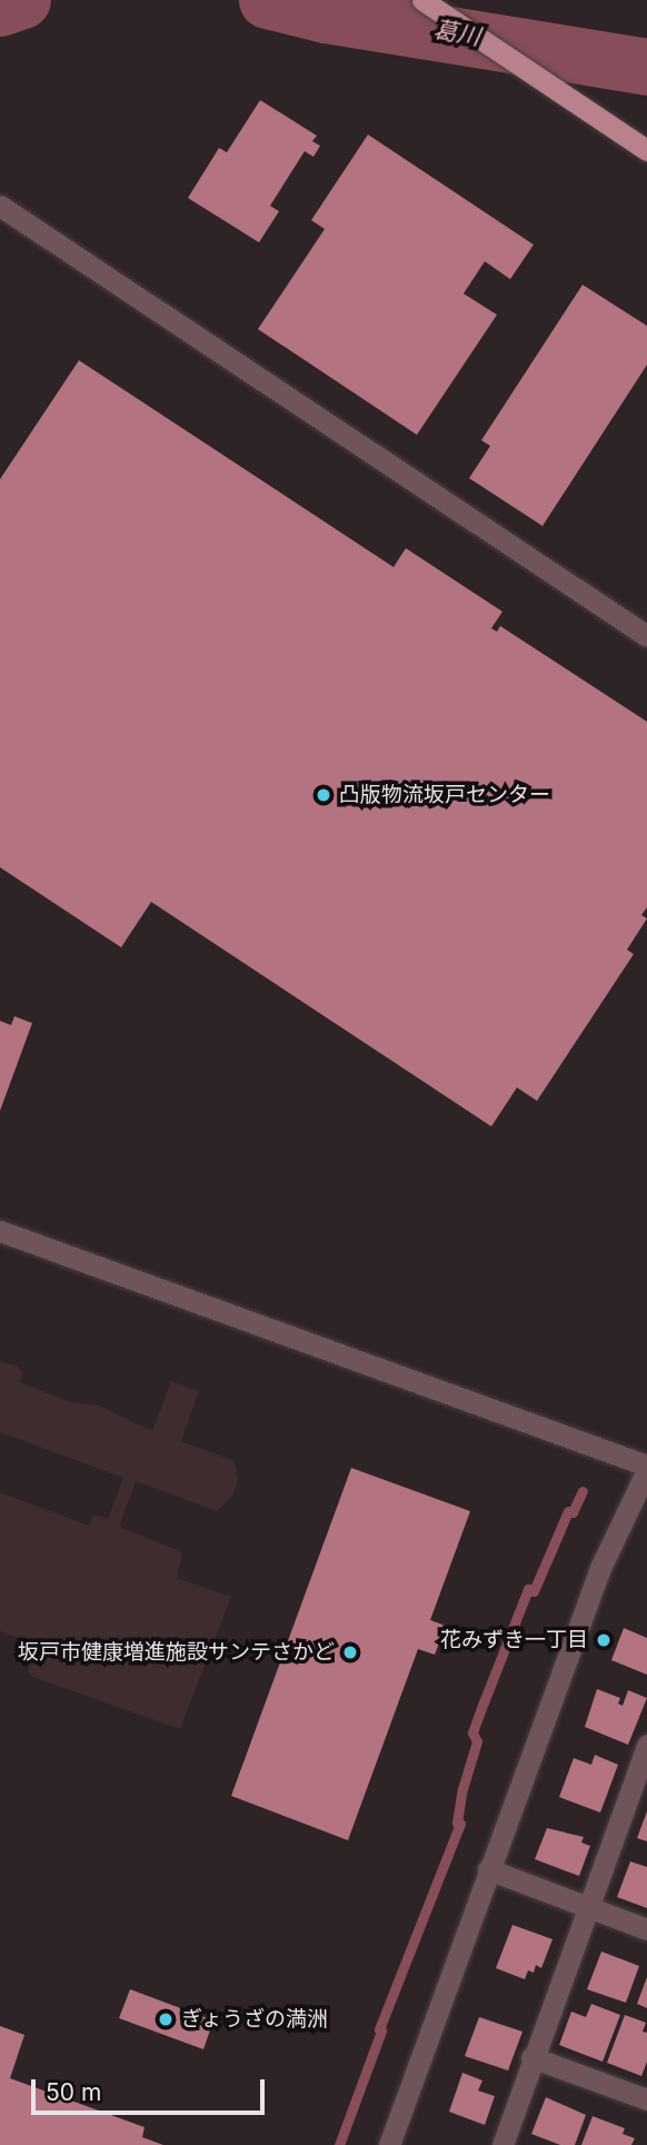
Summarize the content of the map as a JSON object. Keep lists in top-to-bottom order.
{
  "water": ["葛川"],
  "places": [
    "凸版物流坂戸センター",
    "花みずき一丁目",
    "坂戸市健康増進施設サンテさかど",
    "ぎょうざの満洲"
  ],
  "scale_bar": "50 m"
}
